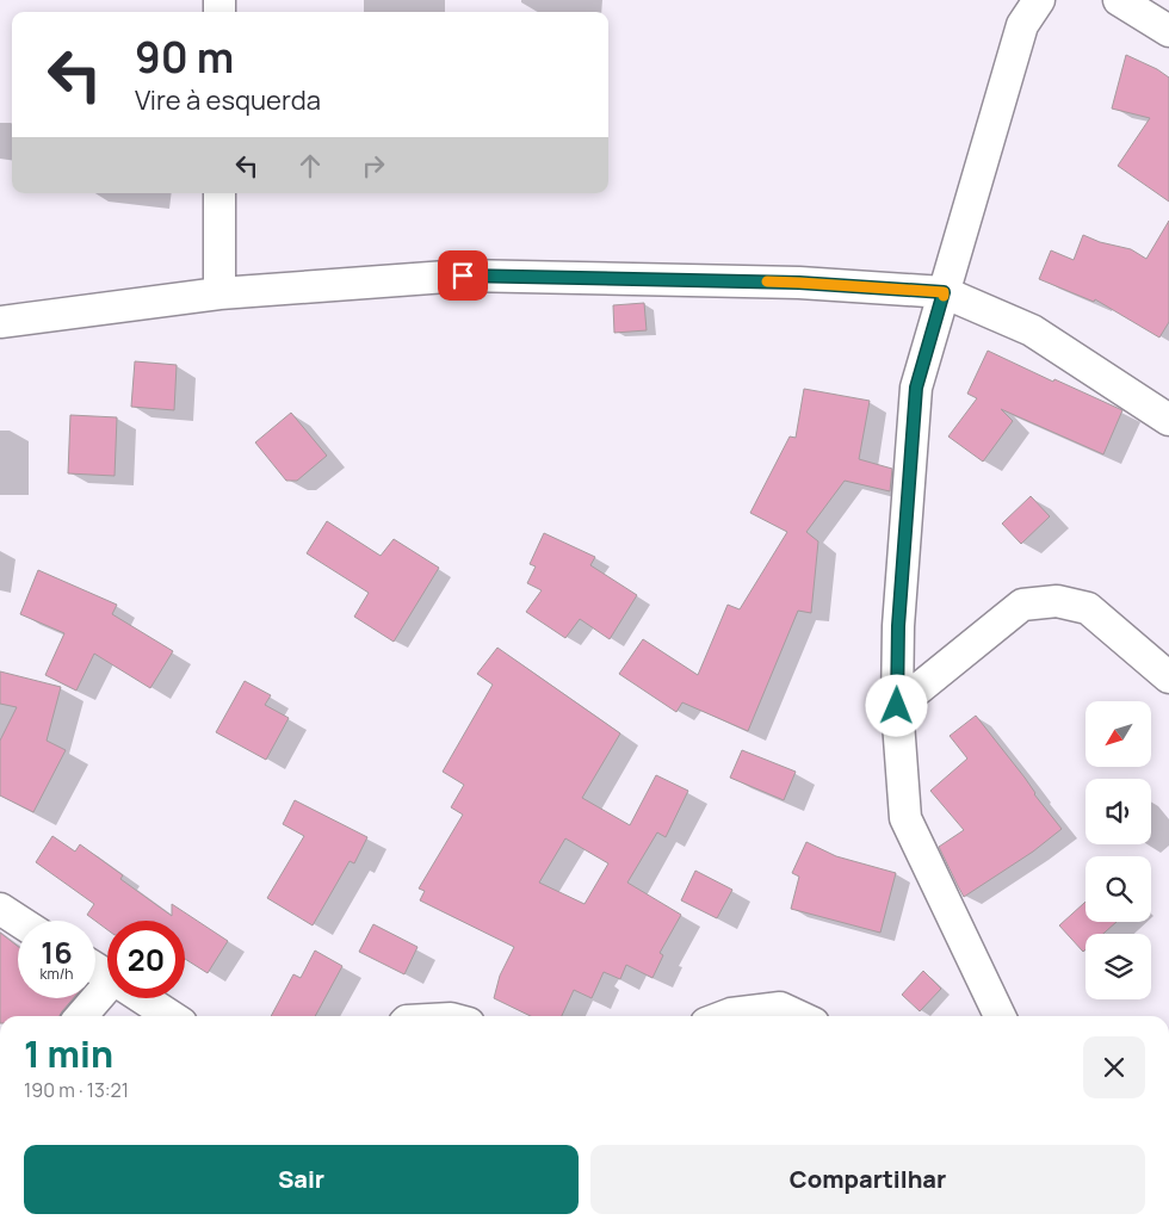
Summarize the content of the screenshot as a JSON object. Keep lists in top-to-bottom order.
{
  "north": "bottom left",
  "page": {
    "turn": ["90 m", "Vire à esquerda"],
    "speed": "16 km/h",
    "limit": "20",
    "heading": ["1 min", "190 m · 13:21"],
    "buttons": ["Sair", "Compartilhar"]
  }
}
